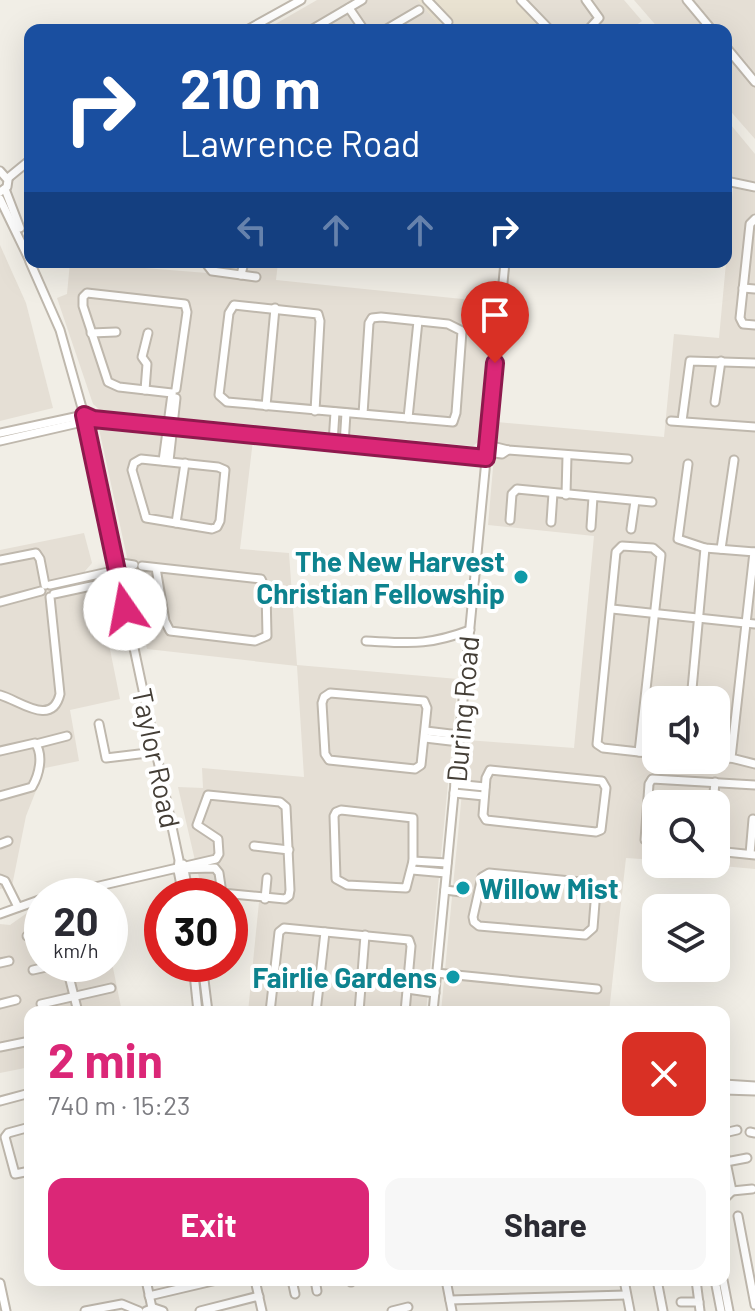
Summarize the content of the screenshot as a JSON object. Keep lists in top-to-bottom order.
{
  "streets": {
    "street": ["During Road", "Taylor Road"]
  },
  "places": ["The New Harvest Christian Fellowship", "Willow Mist", "Fairlie Gardens"],
  "page": {
    "turn": ["210 m", "Lawrence Road"],
    "speed": "20 km/h",
    "limit": "30",
    "heading": ["2 min", "740 m · 15:23"],
    "buttons": ["Exit", "Share"]
  }
}
